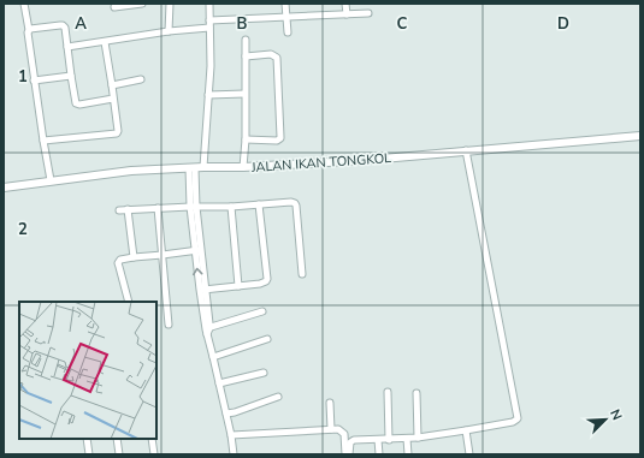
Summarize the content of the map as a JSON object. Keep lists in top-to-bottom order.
{
  "streets": {
    "street": ["JALAN IKAN TONGKOL"]
  },
  "north": "top right",
  "grid": {
    "columns": [
      "A",
      "B",
      "C",
      "D"
    ],
    "rows": ["1", "2"]
  }
}
